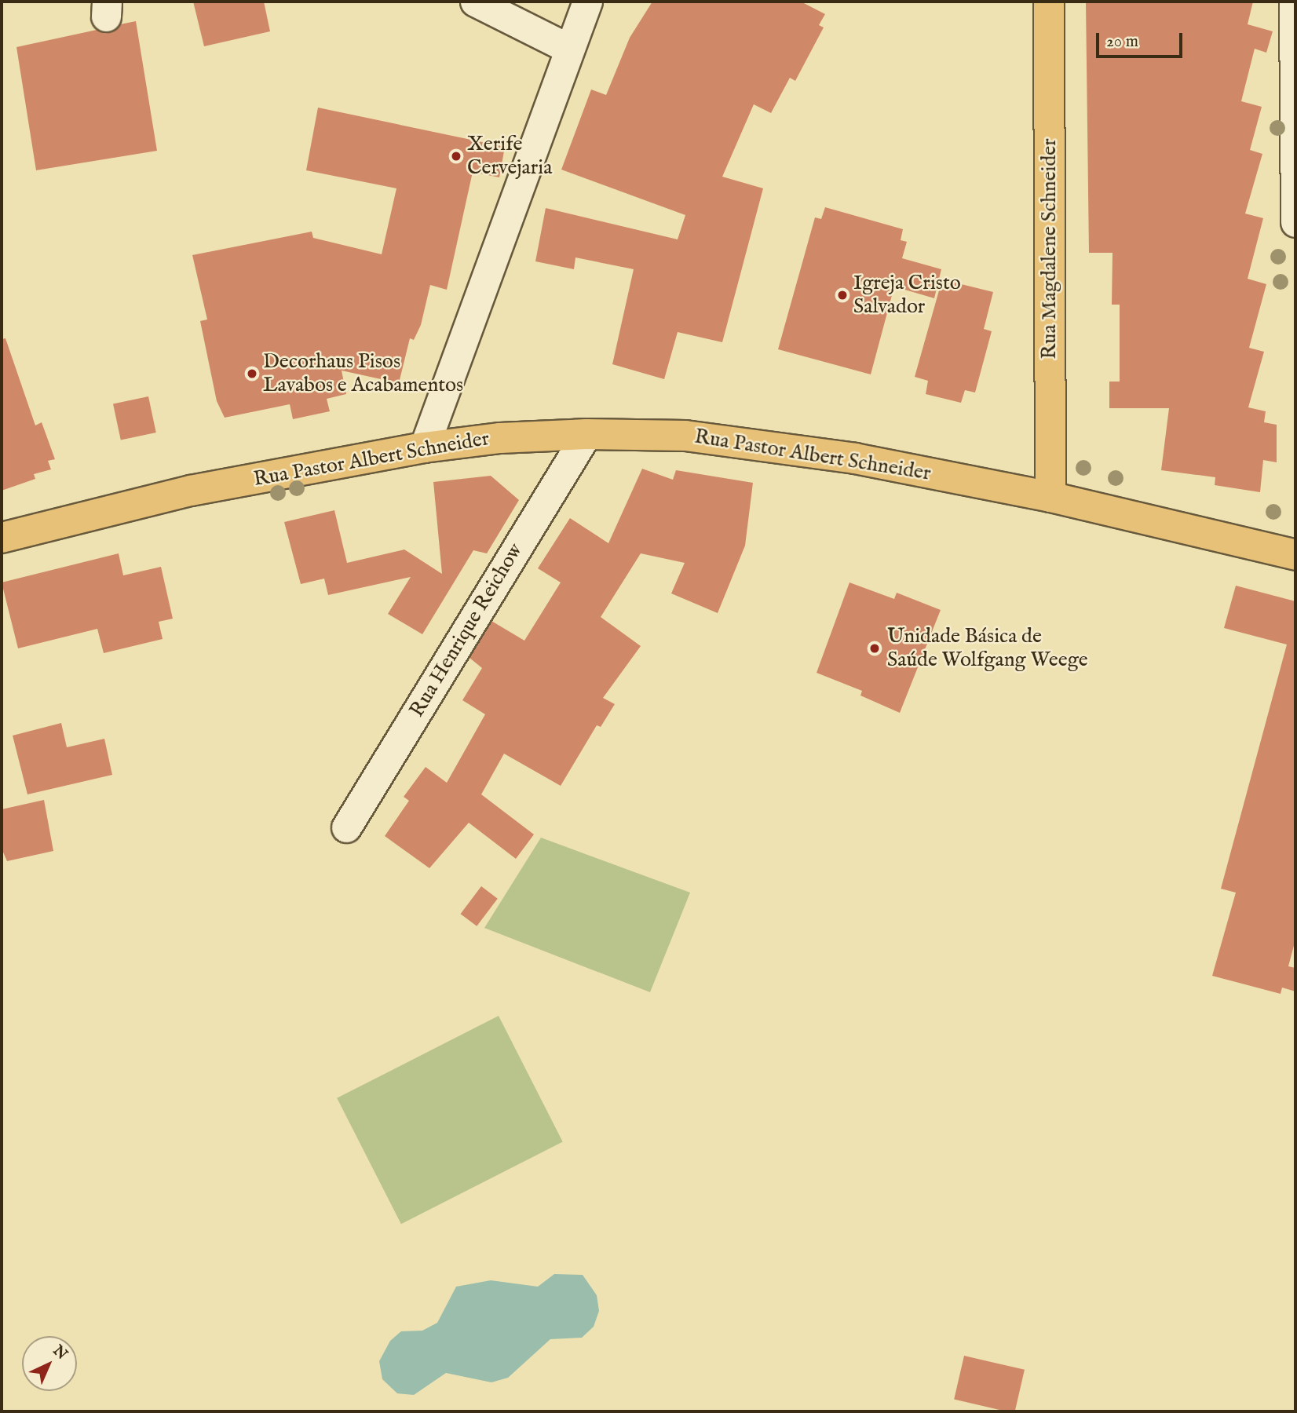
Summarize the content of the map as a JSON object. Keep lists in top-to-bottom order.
{
  "streets": {
    "main road": ["Rua Magdalene Schneider", "Rua Pastor Albert Schneider"],
    "street": ["Rua Henrique Reichow"]
  },
  "crossings": [
    ["Rua Magdalene Schneider", "Rua Pastor Albert Schneider"],
    ["Rua Pastor Albert Schneider", "Rua Henrique Reichow"]
  ],
  "places": [
    "Xerife Cervejaria",
    "Igreja Cristo Salvador",
    "Decorhaus Pisos Lavabos e Acabamentos",
    "Unidade Básica de Saúde Wolfgang Weege"
  ],
  "scale_bar": "20 m",
  "north": "top right"
}
